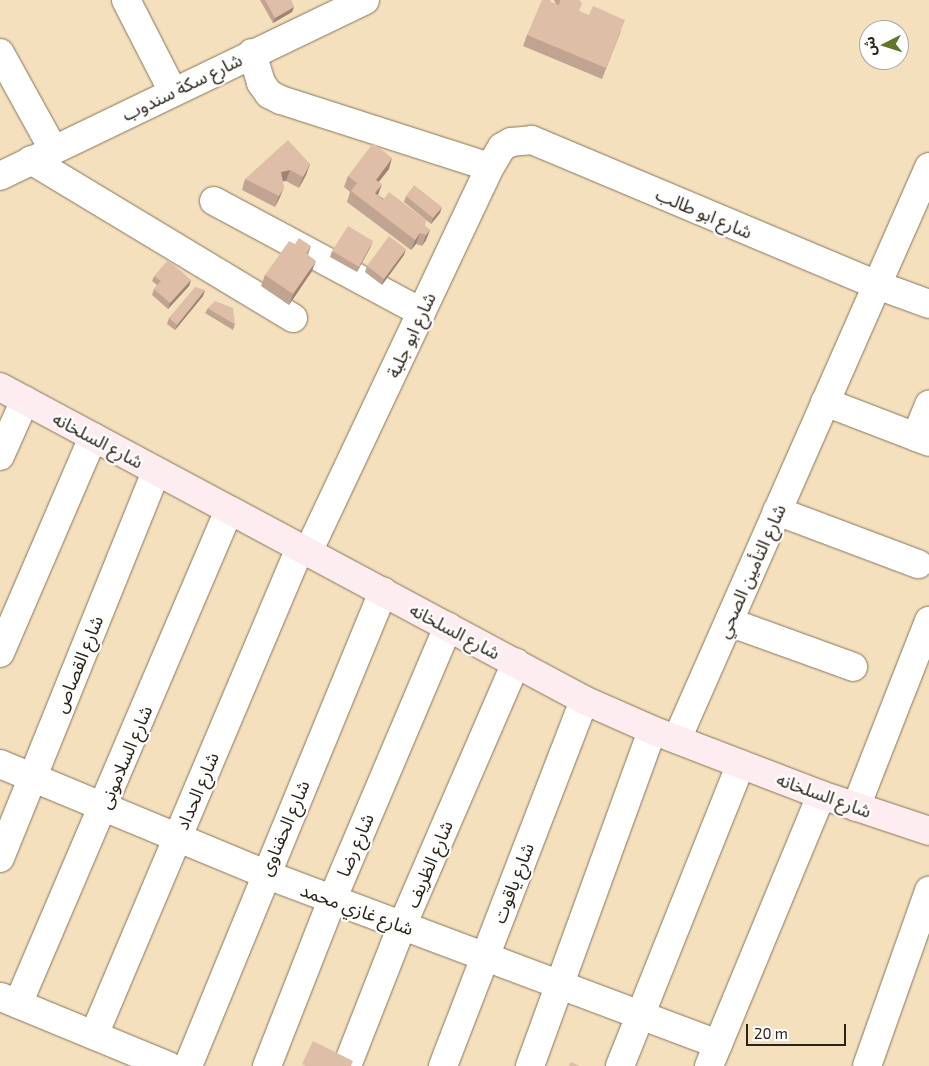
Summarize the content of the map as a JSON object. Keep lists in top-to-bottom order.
{
  "streets": {
    "street": [
      "شارع سكة سندوب",
      "شارع ابو طالب",
      "شارع ابو جلبة",
      "شارع السلخانه",
      "شارع التأمين الصحي",
      "شارع القصاص",
      "شارع السلامونى",
      "شارع الحداد",
      "شارع الحفناوى",
      "شارع رضا",
      "شارع الظريف",
      "شارع ياقوت",
      "شارع غازي محمد"
    ]
  },
  "crossings": [
    ["شارع ابو طالب", "شارع ابو جلبة"],
    ["شارع ابو طالب", "شارع التأمين الصحي"],
    ["شارع ابو جلبة", "شارع السلخانه"],
    ["شارع ابو جلبة", "شارع الحداد"],
    ["شارع السلخانه", "شارع التأمين الصحي"],
    ["شارع السلخانه", "شارع القصاص"],
    ["شارع السلخانه", "شارع السلامونى"],
    ["شارع السلخانه", "شارع الحداد"],
    ["شارع السلخانه", "شارع الحفناوى"],
    ["شارع السلخانه", "شارع رضا"],
    ["شارع السلخانه", "شارع الظريف"],
    ["شارع السلخانه", "شارع ياقوت"],
    ["شارع التأمين الصحي", "شارع غازي محمد"],
    ["شارع القصاص", "شارع غازي محمد"],
    ["شارع السلامونى", "شارع غازي محمد"],
    ["شارع الحداد", "شارع غازي محمد"],
    ["شارع الحفناوى", "شارع غازي محمد"],
    ["شارع رضا", "شارع غازي محمد"],
    ["شارع الظريف", "شارع غازي محمد"],
    ["شارع ياقوت", "شارع غازي محمد"]
  ],
  "scale_bar": "20 m",
  "north": "left"
}
